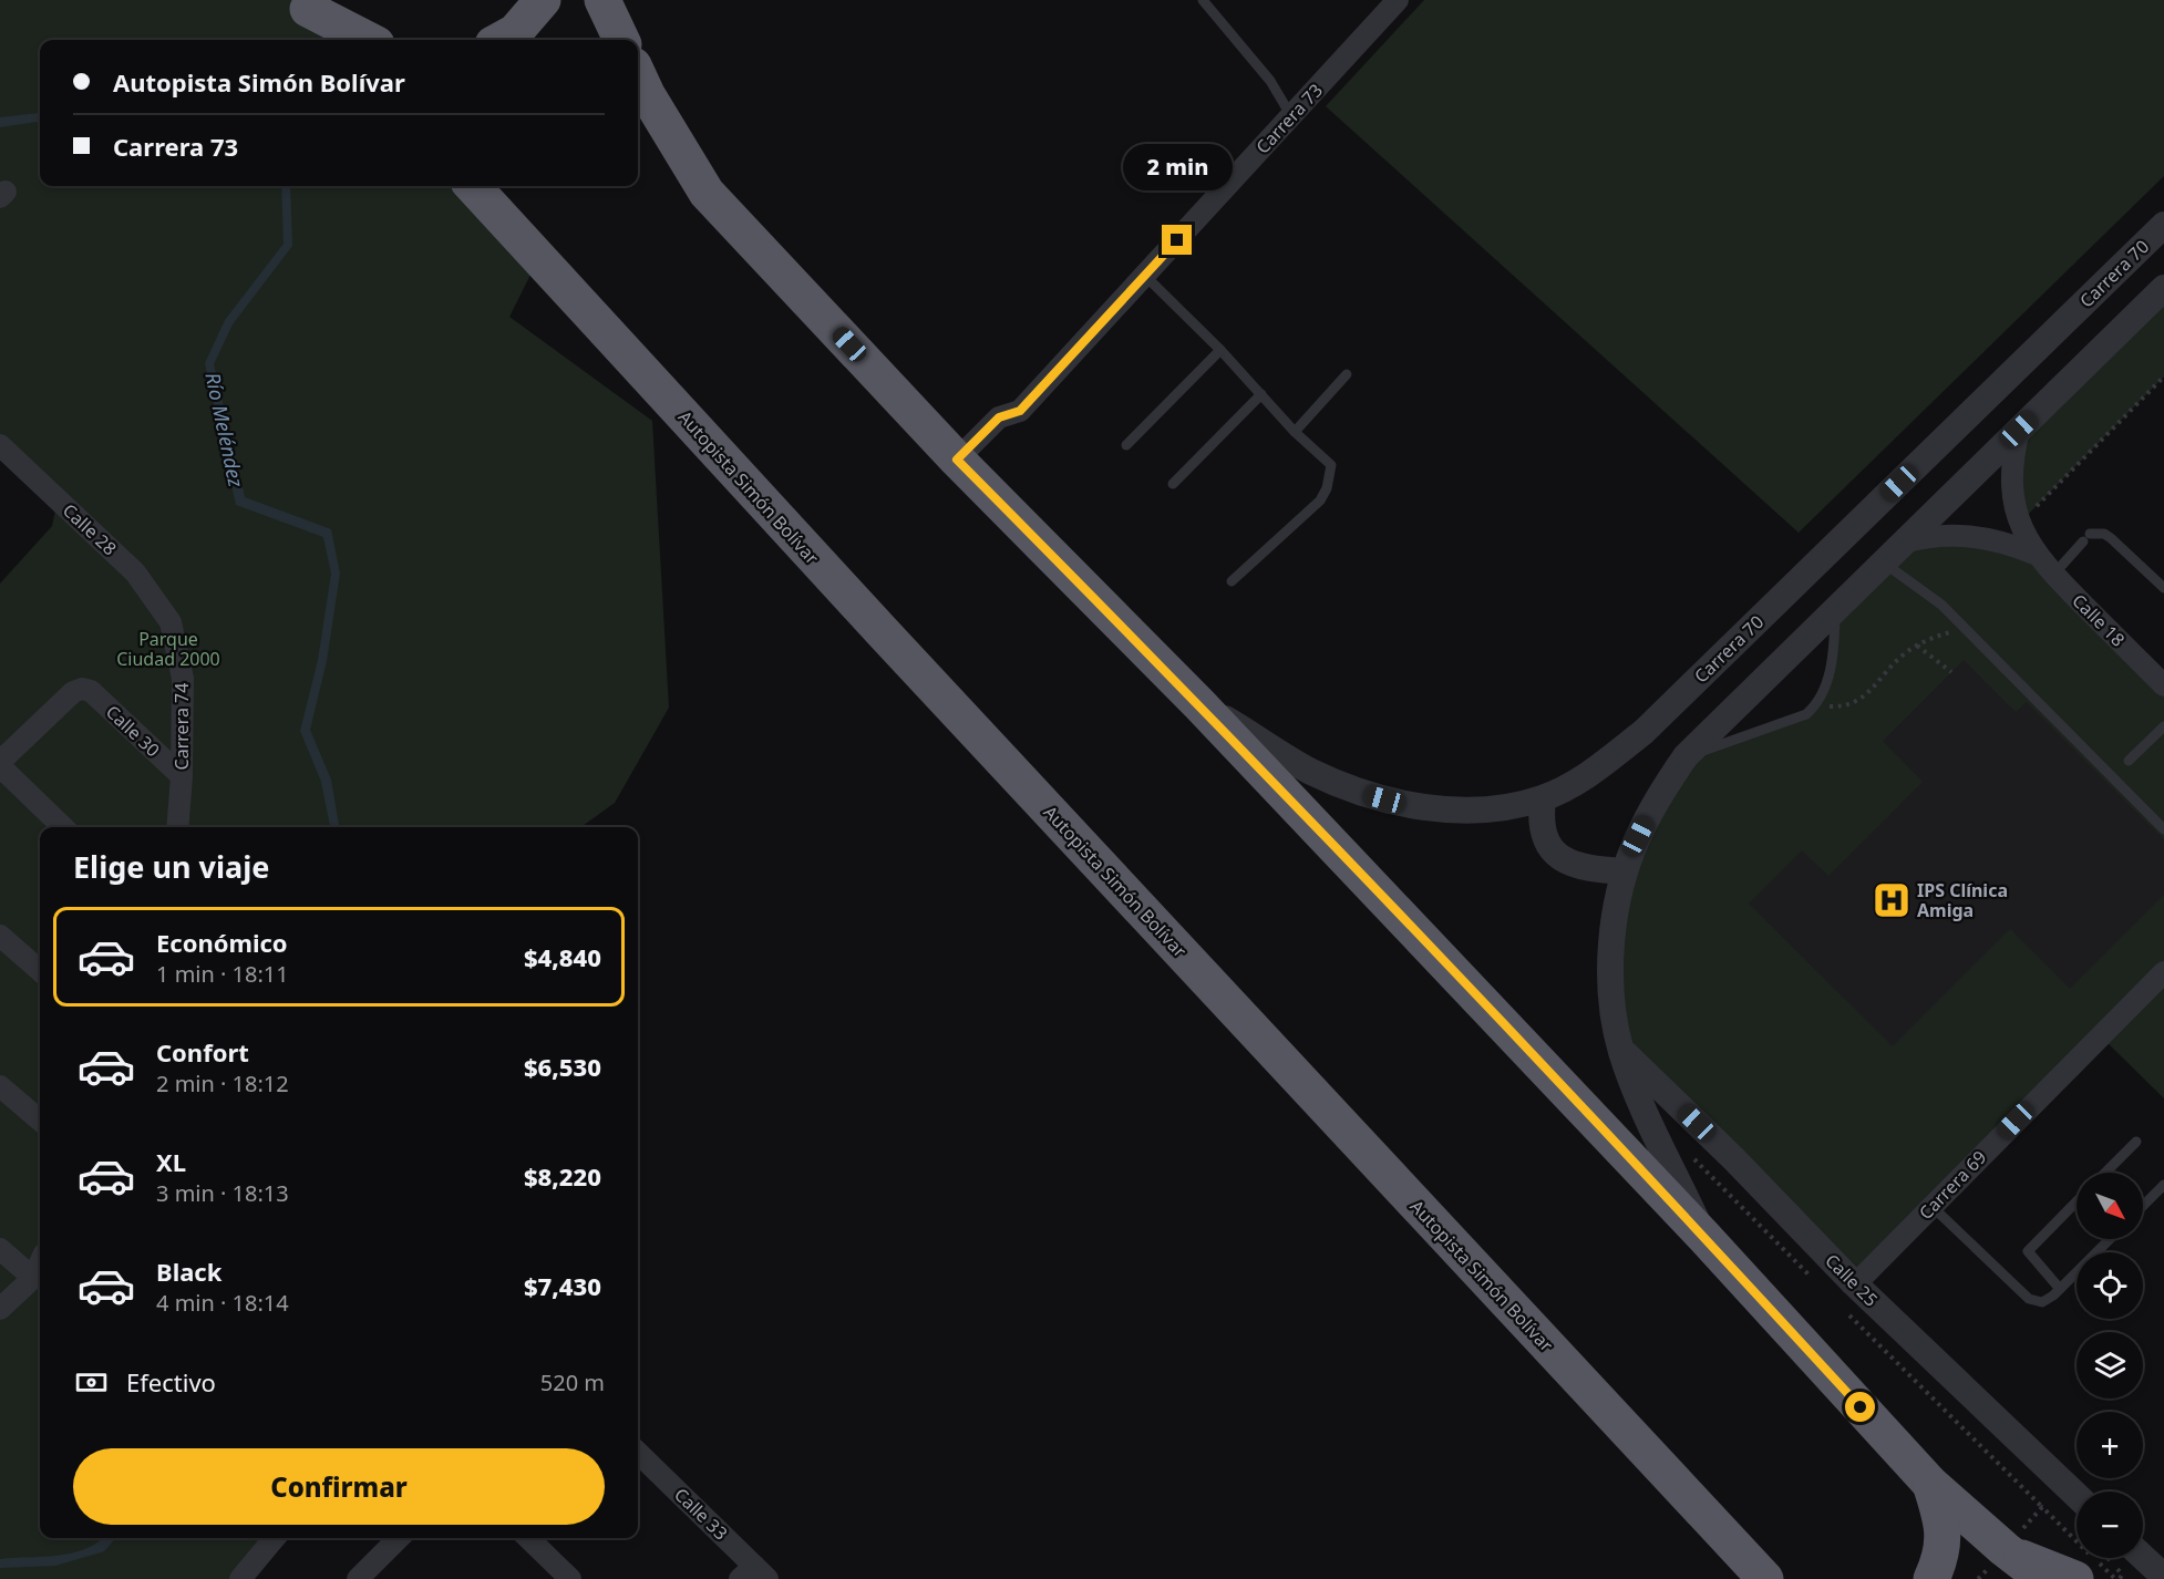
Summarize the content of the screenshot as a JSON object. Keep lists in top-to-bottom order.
{
  "streets": {
    "highway": ["Autopista Simón Bolívar"],
    "street": [
      "Carrera 73",
      "Carrera 70",
      "Calle 28",
      "Calle 18",
      "Carrera 74",
      "Calle 30",
      "Carrera 69",
      "Calle 25",
      "Calle 33"
    ]
  },
  "crossings": [
    ["Calle 28", "Carrera 74"],
    ["Carrera 74", "Calle 30"],
    ["Carrera 69", "Calle 25"]
  ],
  "water": ["Río Meléndez"],
  "parks": ["Parque Ciudad 2000"],
  "places": {
    "hospital": ["IPS Clínica Amiga"]
  },
  "north": "bottom right",
  "page": {
    "banner": ["Autopista Simón Bolívar", "Carrera 73"],
    "bubble": "2 min",
    "heading": "Elige un viaje",
    "list": [
      {
        "name": "Económico",
        "note": "1 min · 18:11",
        "value": "$4,840"
      },
      {
        "name": "Confort",
        "note": "2 min · 18:12",
        "value": "$6,530"
      },
      {
        "name": "XL",
        "note": "3 min · 18:13",
        "value": "$8,220"
      },
      {
        "name": "Black",
        "note": "4 min · 18:14",
        "value": "$7,430"
      }
    ],
    "map_buttons": ["+", "−"],
    "pay": ["Efectivo", "520 m"],
    "buttons": "Confirmar"
  }
}
